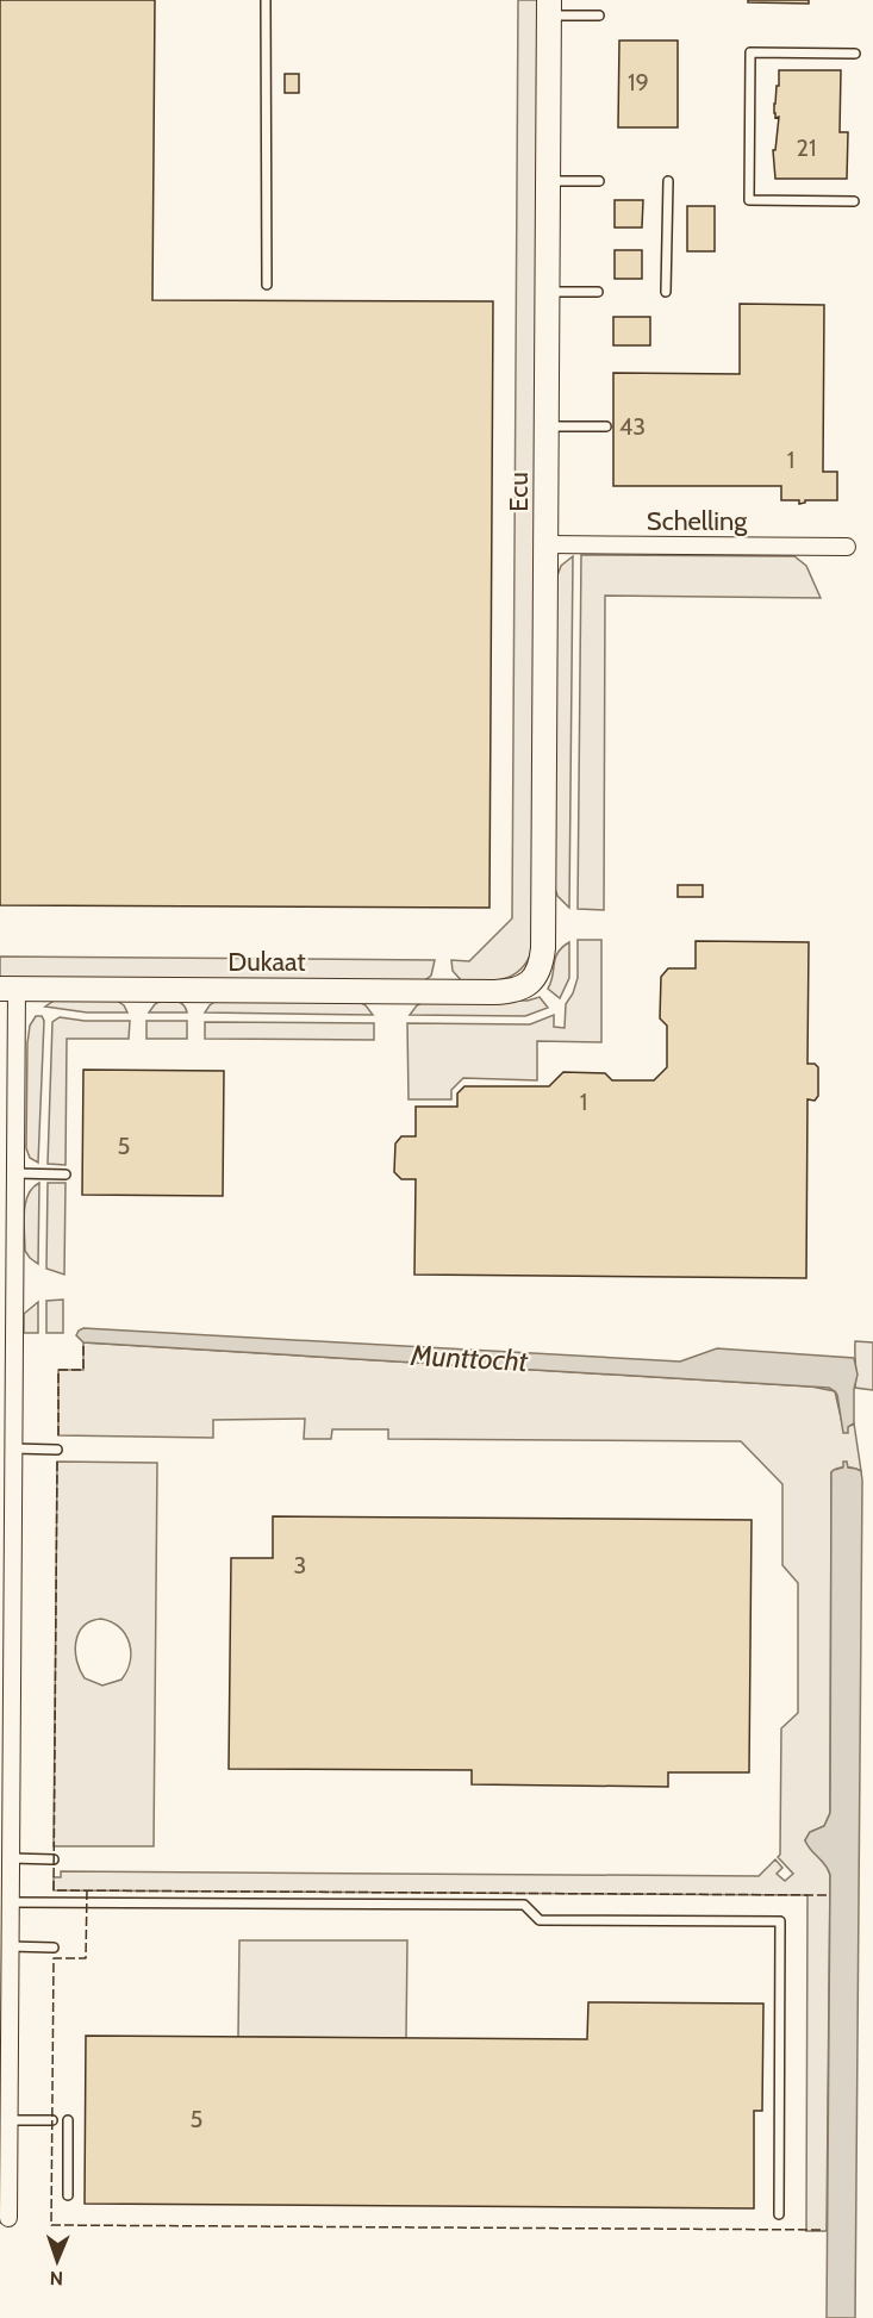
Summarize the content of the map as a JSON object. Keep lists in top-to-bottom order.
{
  "streets": {
    "street": ["Ecu", "Schelling", "Dukaat"]
  },
  "crossings": [
    ["Ecu", "Schelling"],
    ["Ecu", "Dukaat"]
  ],
  "water": ["Munttocht"],
  "house_numbers": [
    "19",
    "21",
    "43",
    "1",
    "1",
    "5",
    "3",
    "5"
  ],
  "north": "bottom"
}
